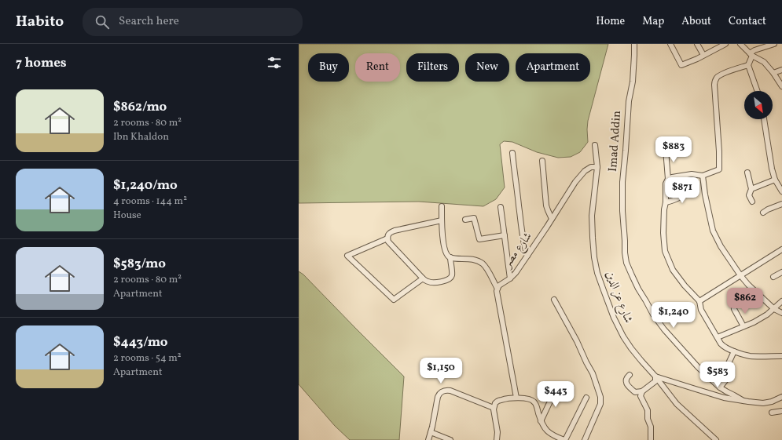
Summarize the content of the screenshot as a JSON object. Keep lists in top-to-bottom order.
{
  "streets": {
    "street": ["Imad Addin", "شارع مصر", "شارع عز الدين"]
  },
  "crossings": [
    ["شارع مصر", "شارع عز الدين"]
  ],
  "north": "bottom right",
  "page": {
    "header": "Habito",
    "search": "Search here",
    "nav": [
      "Home",
      "Map",
      "About",
      "Contact"
    ],
    "heading": "7 homes",
    "chip": [
      "Buy",
      "Rent",
      "Filters",
      "New",
      "Apartment"
    ],
    "list": [
      {
        "name": "$862/mo",
        "note": "2 rooms · 80 m² · Ibn Khaldon"
      },
      {
        "name": "$1,240/mo",
        "note": "4 rooms · 144 m² · House"
      },
      {
        "name": "$583/mo",
        "note": "2 rooms · 80 m² · Apartment"
      },
      {
        "name": "$443/mo",
        "note": "2 rooms · 54 m² · Apartment"
      }
    ],
    "price": [
      "$883",
      "$871",
      "$862",
      "$1,240",
      "$1,150",
      "$583",
      "$443"
    ]
  }
}
